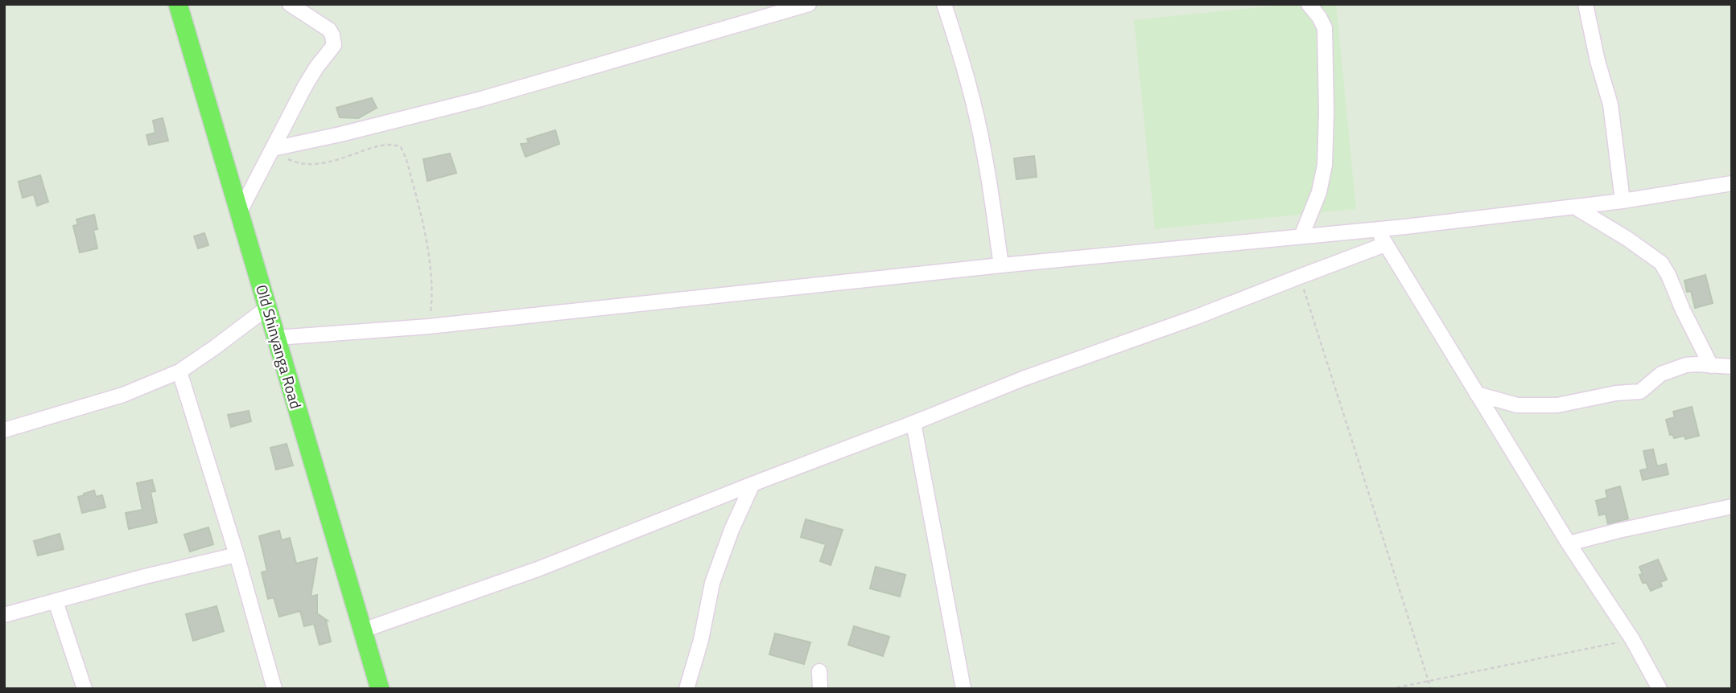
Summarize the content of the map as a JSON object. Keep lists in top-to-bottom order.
{
  "streets": {
    "main road": ["Old Shinyanga Road"]
  }
}
